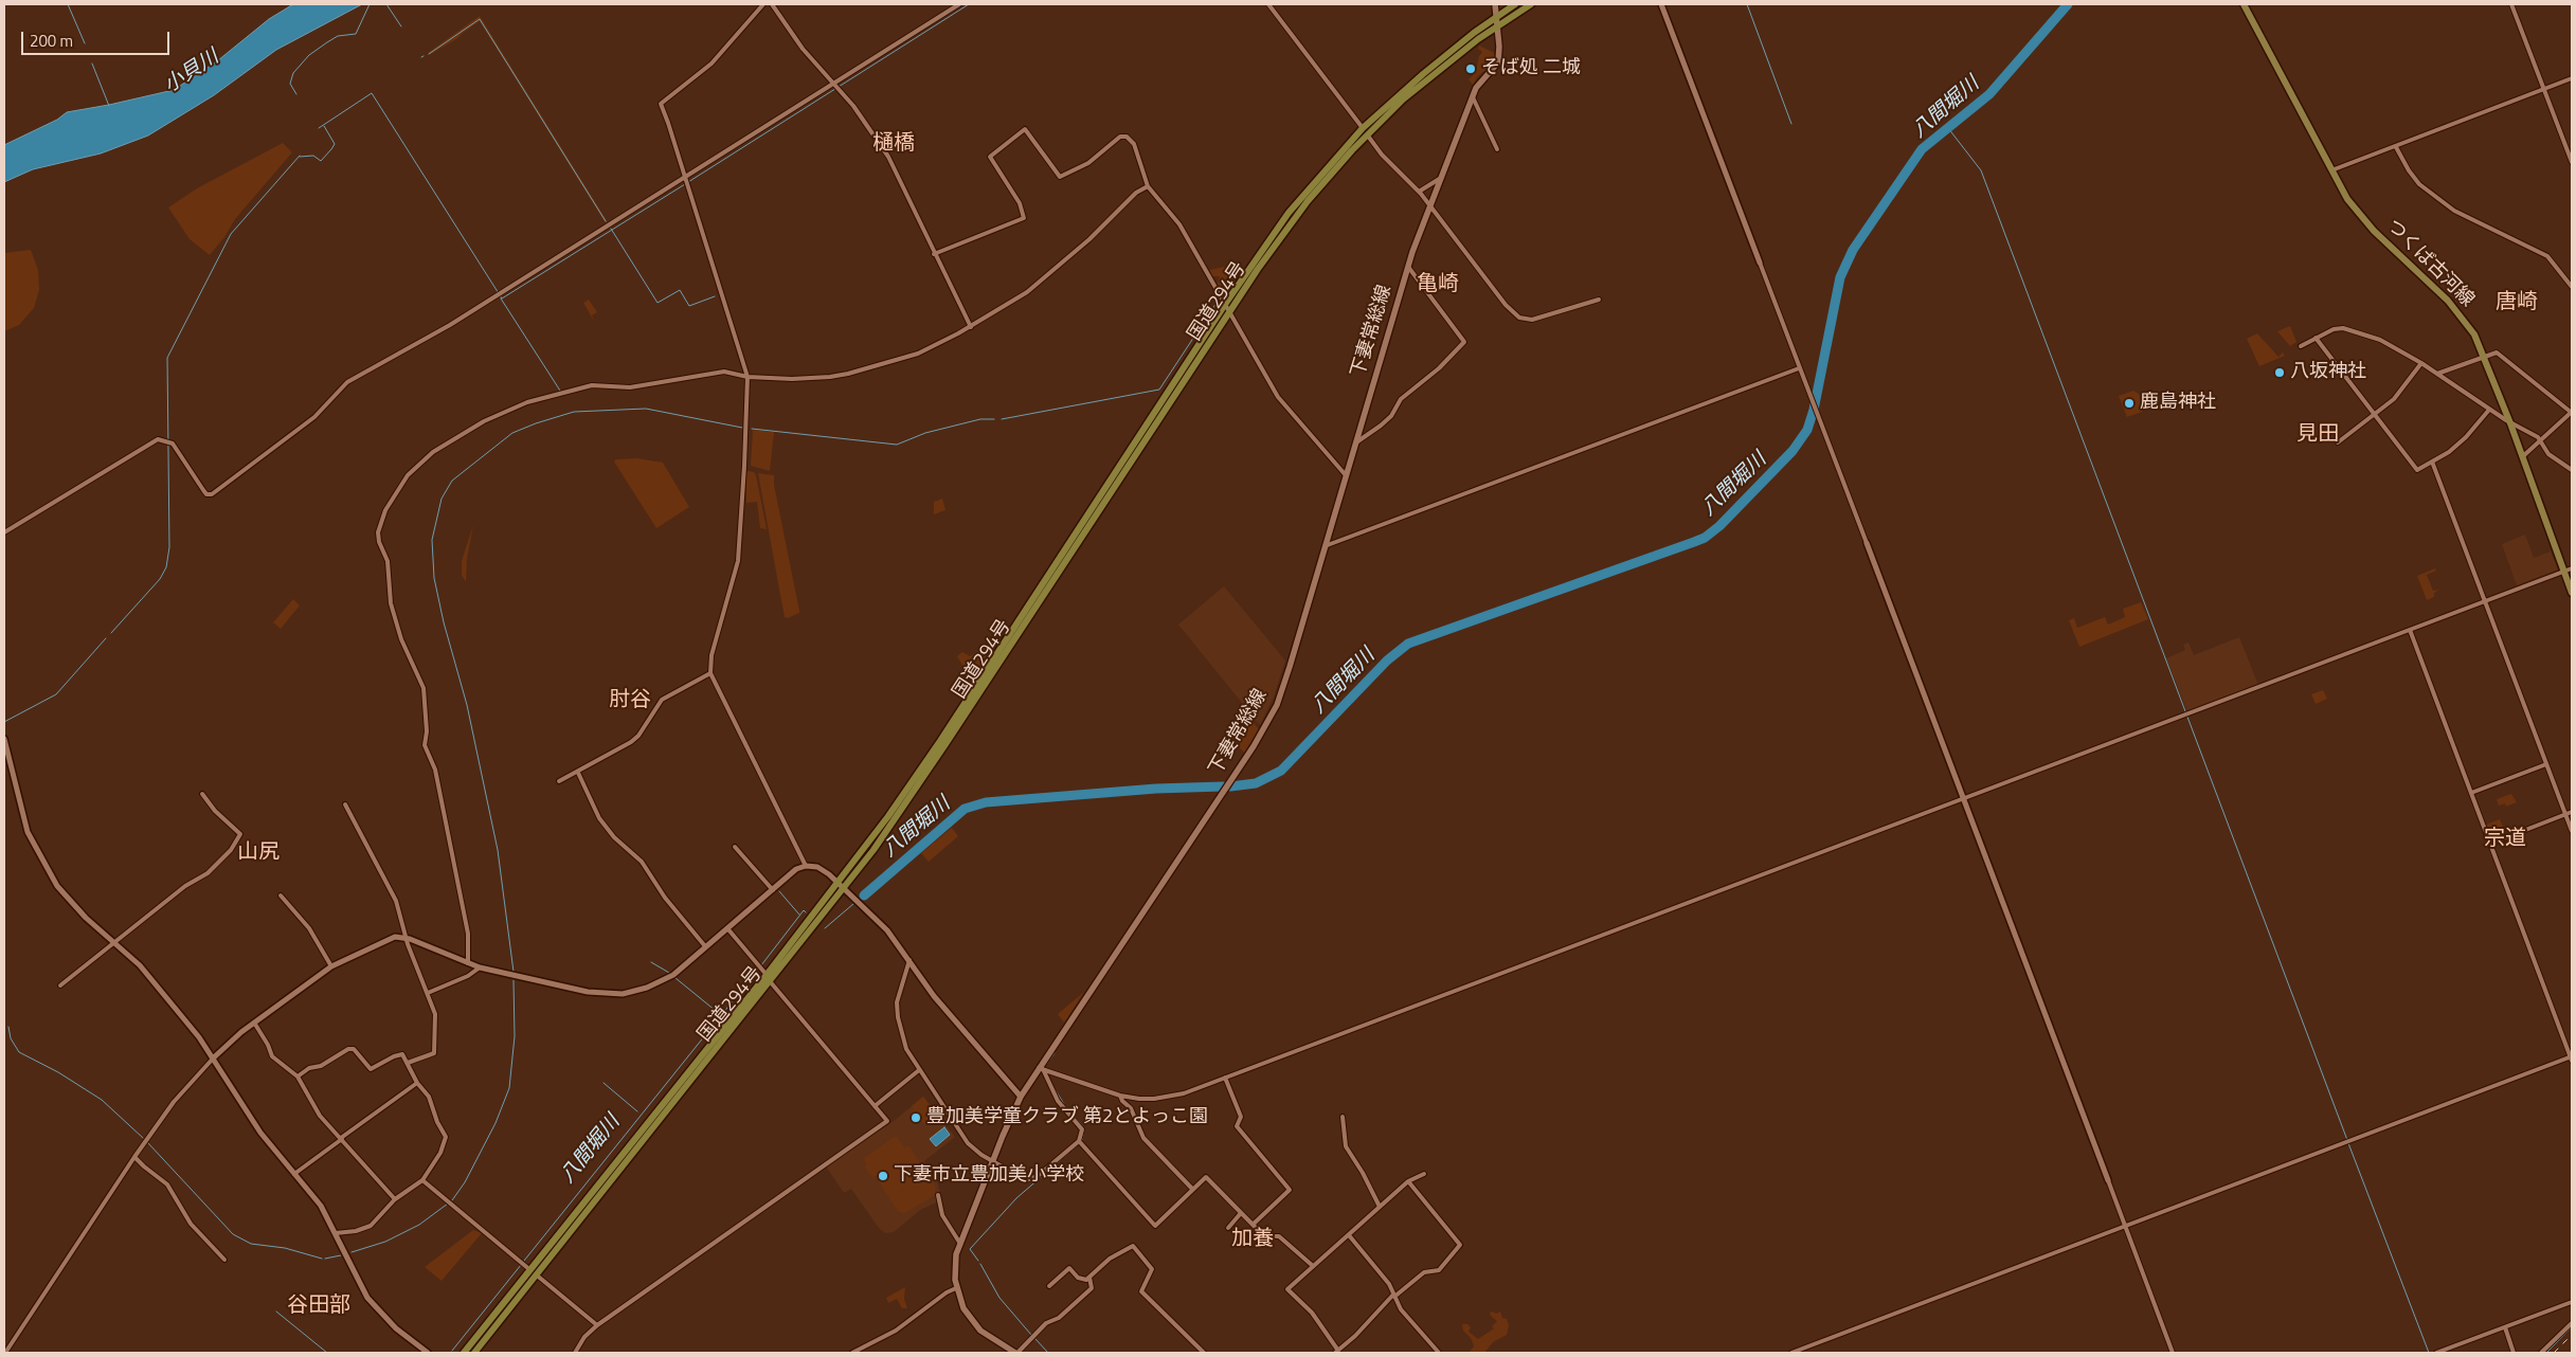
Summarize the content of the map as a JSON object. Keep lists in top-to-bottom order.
{
  "streets": {
    "highway": ["国道294号"],
    "main road": ["つくば古河線", "下妻常総線"]
  },
  "crossings": [
    ["国道294号", "下妻常総線"]
  ],
  "districts": [
    "樋橋",
    "亀崎",
    "唐崎",
    "見田",
    "肘谷",
    "宗道",
    "山尻",
    "加養",
    "谷田部"
  ],
  "water": ["小貝川", "八間堀川"],
  "places": [
    "そば処 二城",
    "八坂神社",
    "鹿島神社",
    "豊加美学童クラブ 第2とよっこ園",
    "下妻市立豊加美小学校"
  ],
  "scale_bar": "200 m"
}
